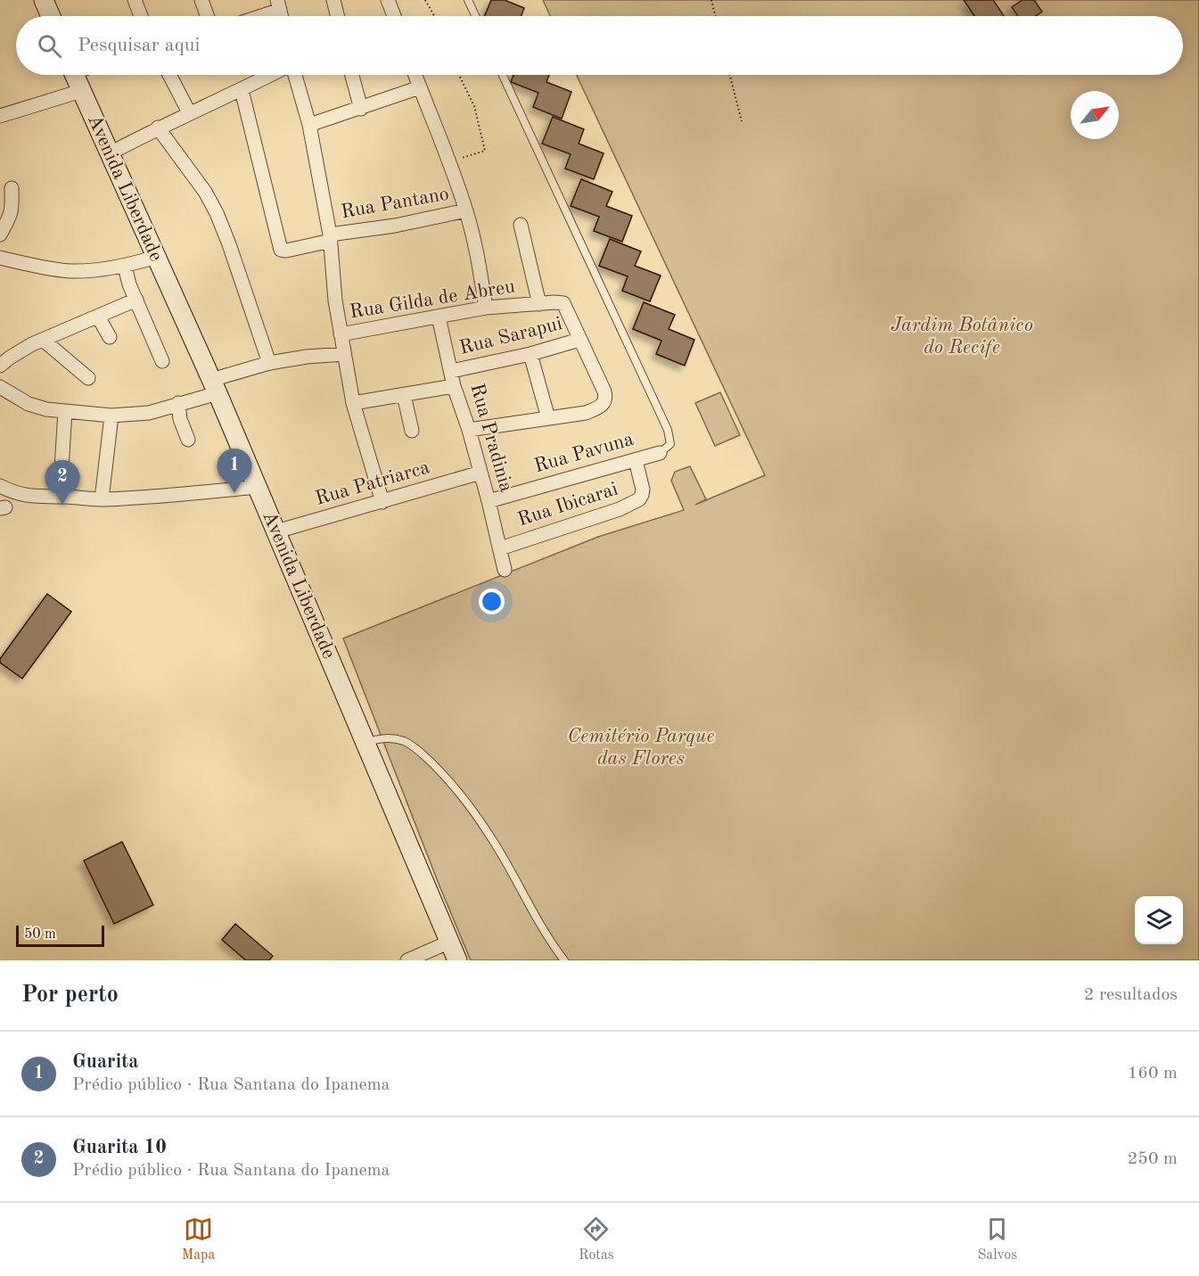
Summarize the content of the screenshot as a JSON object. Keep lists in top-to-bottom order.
{
  "streets": {
    "main road": ["Avenida Liberdade"],
    "street": [
      "Rua Pantano",
      "Rua Gilda de Abreu",
      "Rua Sarapui",
      "Rua Pradinia",
      "Rua Pavuna",
      "Rua Patriarca",
      "Rua Ibicarai"
    ]
  },
  "crossings": [
    ["Avenida Liberdade", "Rua Patriarca"],
    ["Rua Gilda de Abreu", "Rua Sarapui"],
    ["Rua Gilda de Abreu", "Rua Pradinia"],
    ["Rua Sarapui", "Rua Pradinia"],
    ["Rua Pradinia", "Rua Pavuna"],
    ["Rua Pradinia", "Rua Patriarca"],
    ["Rua Pradinia", "Rua Ibicarai"],
    ["Rua Pavuna", "Rua Ibicarai"]
  ],
  "parks": ["Jardim Botânico do Recife", "Cemitério Parque das Flores"],
  "scale_bar": "50 m",
  "north": "top right",
  "page": {
    "search": "Pesquisar aqui",
    "pins": ["1", "2"],
    "scale": "50 m",
    "heading": ["Por perto", "2 resultados"],
    "list": [
      {
        "mark": "1",
        "name": "Guarita",
        "note": "Prédio público · Rua Santana do Ipanema",
        "value": "160 m"
      },
      {
        "mark": "2",
        "name": "Guarita 10",
        "note": "Prédio público · Rua Santana do Ipanema",
        "value": "250 m"
      }
    ],
    "nav": ["Mapa", "Rotas", "Salvos"]
  }
}
